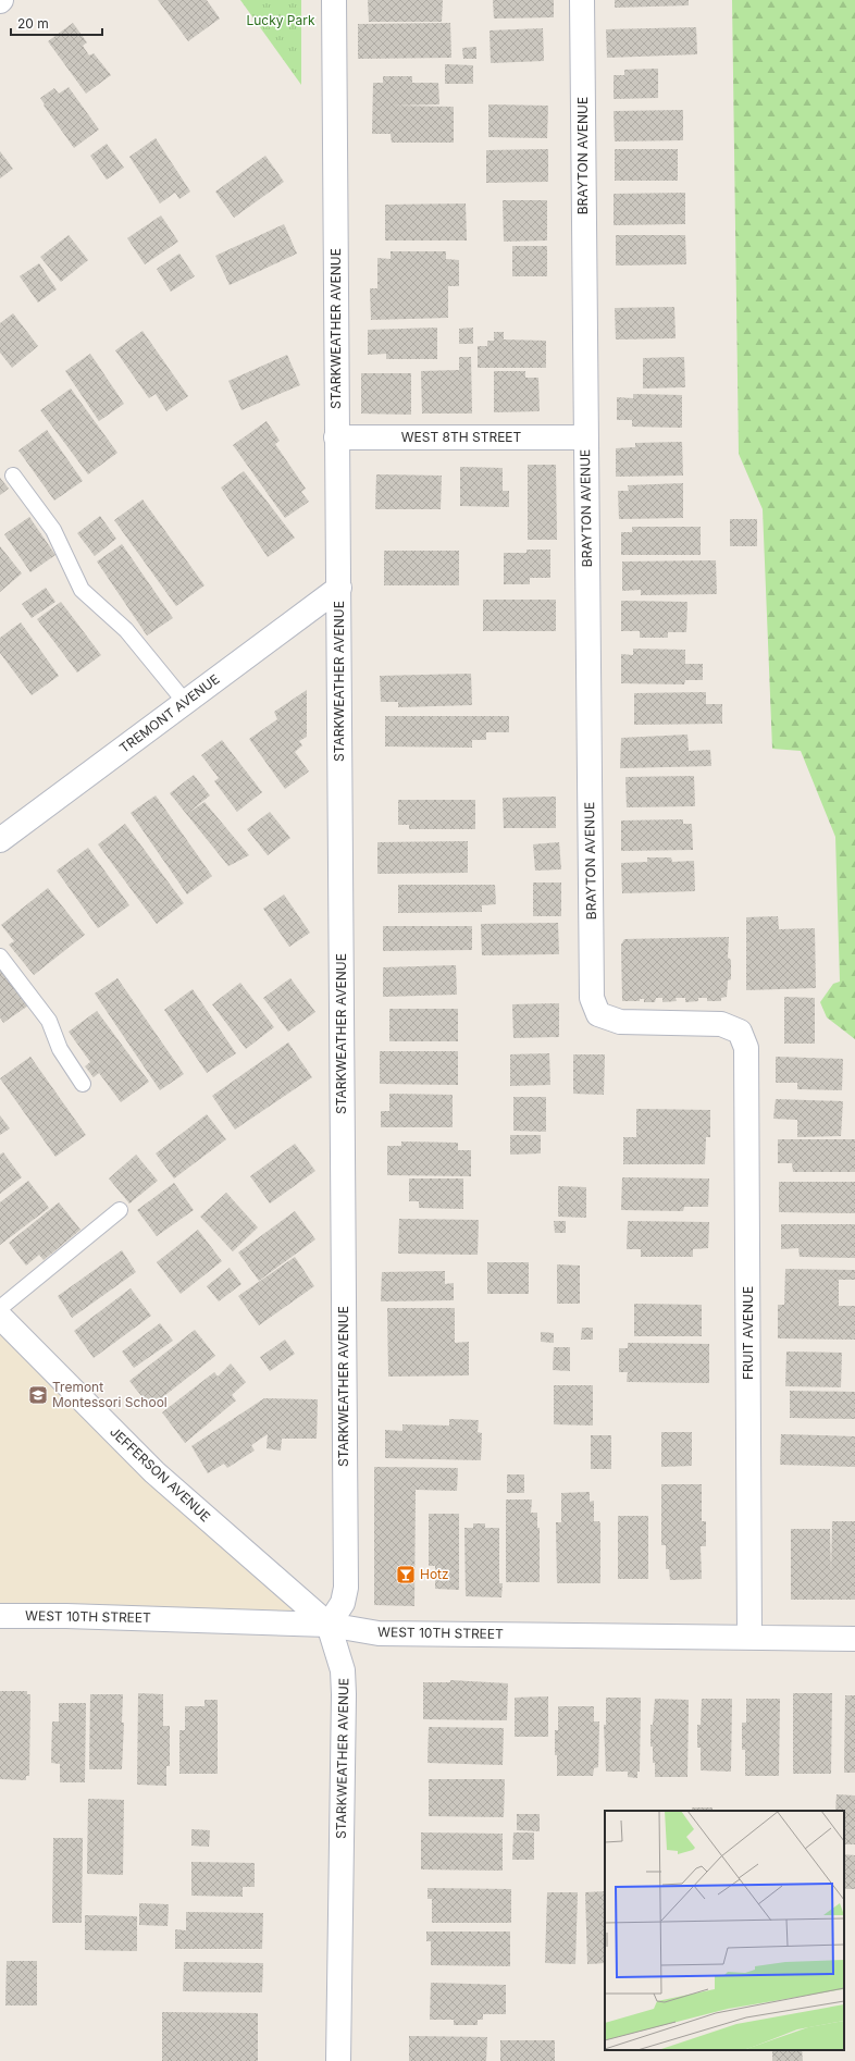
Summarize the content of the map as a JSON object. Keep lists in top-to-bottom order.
{
  "streets": {
    "street": [
      "BRAYTON AVENUE",
      "STARKWEATHER AVENUE",
      "WEST 8TH STREET",
      "TREMONT AVENUE",
      "FRUIT AVENUE",
      "JEFFERSON AVENUE",
      "WEST 10TH STREET"
    ]
  },
  "crossings": [
    ["BRAYTON AVENUE", "WEST 8TH STREET"],
    ["BRAYTON AVENUE", "FRUIT AVENUE"],
    ["STARKWEATHER AVENUE", "WEST 8TH STREET"],
    ["STARKWEATHER AVENUE", "TREMONT AVENUE"],
    ["STARKWEATHER AVENUE", "JEFFERSON AVENUE"],
    ["STARKWEATHER AVENUE", "WEST 10TH STREET"],
    ["FRUIT AVENUE", "WEST 10TH STREET"],
    ["JEFFERSON AVENUE", "WEST 10TH STREET"]
  ],
  "parks": ["Lucky Park"],
  "places": {
    "school or university": ["Tremont Montessori School"],
    "bar": ["Hotz"]
  },
  "scale_bar": "20 m"
}
